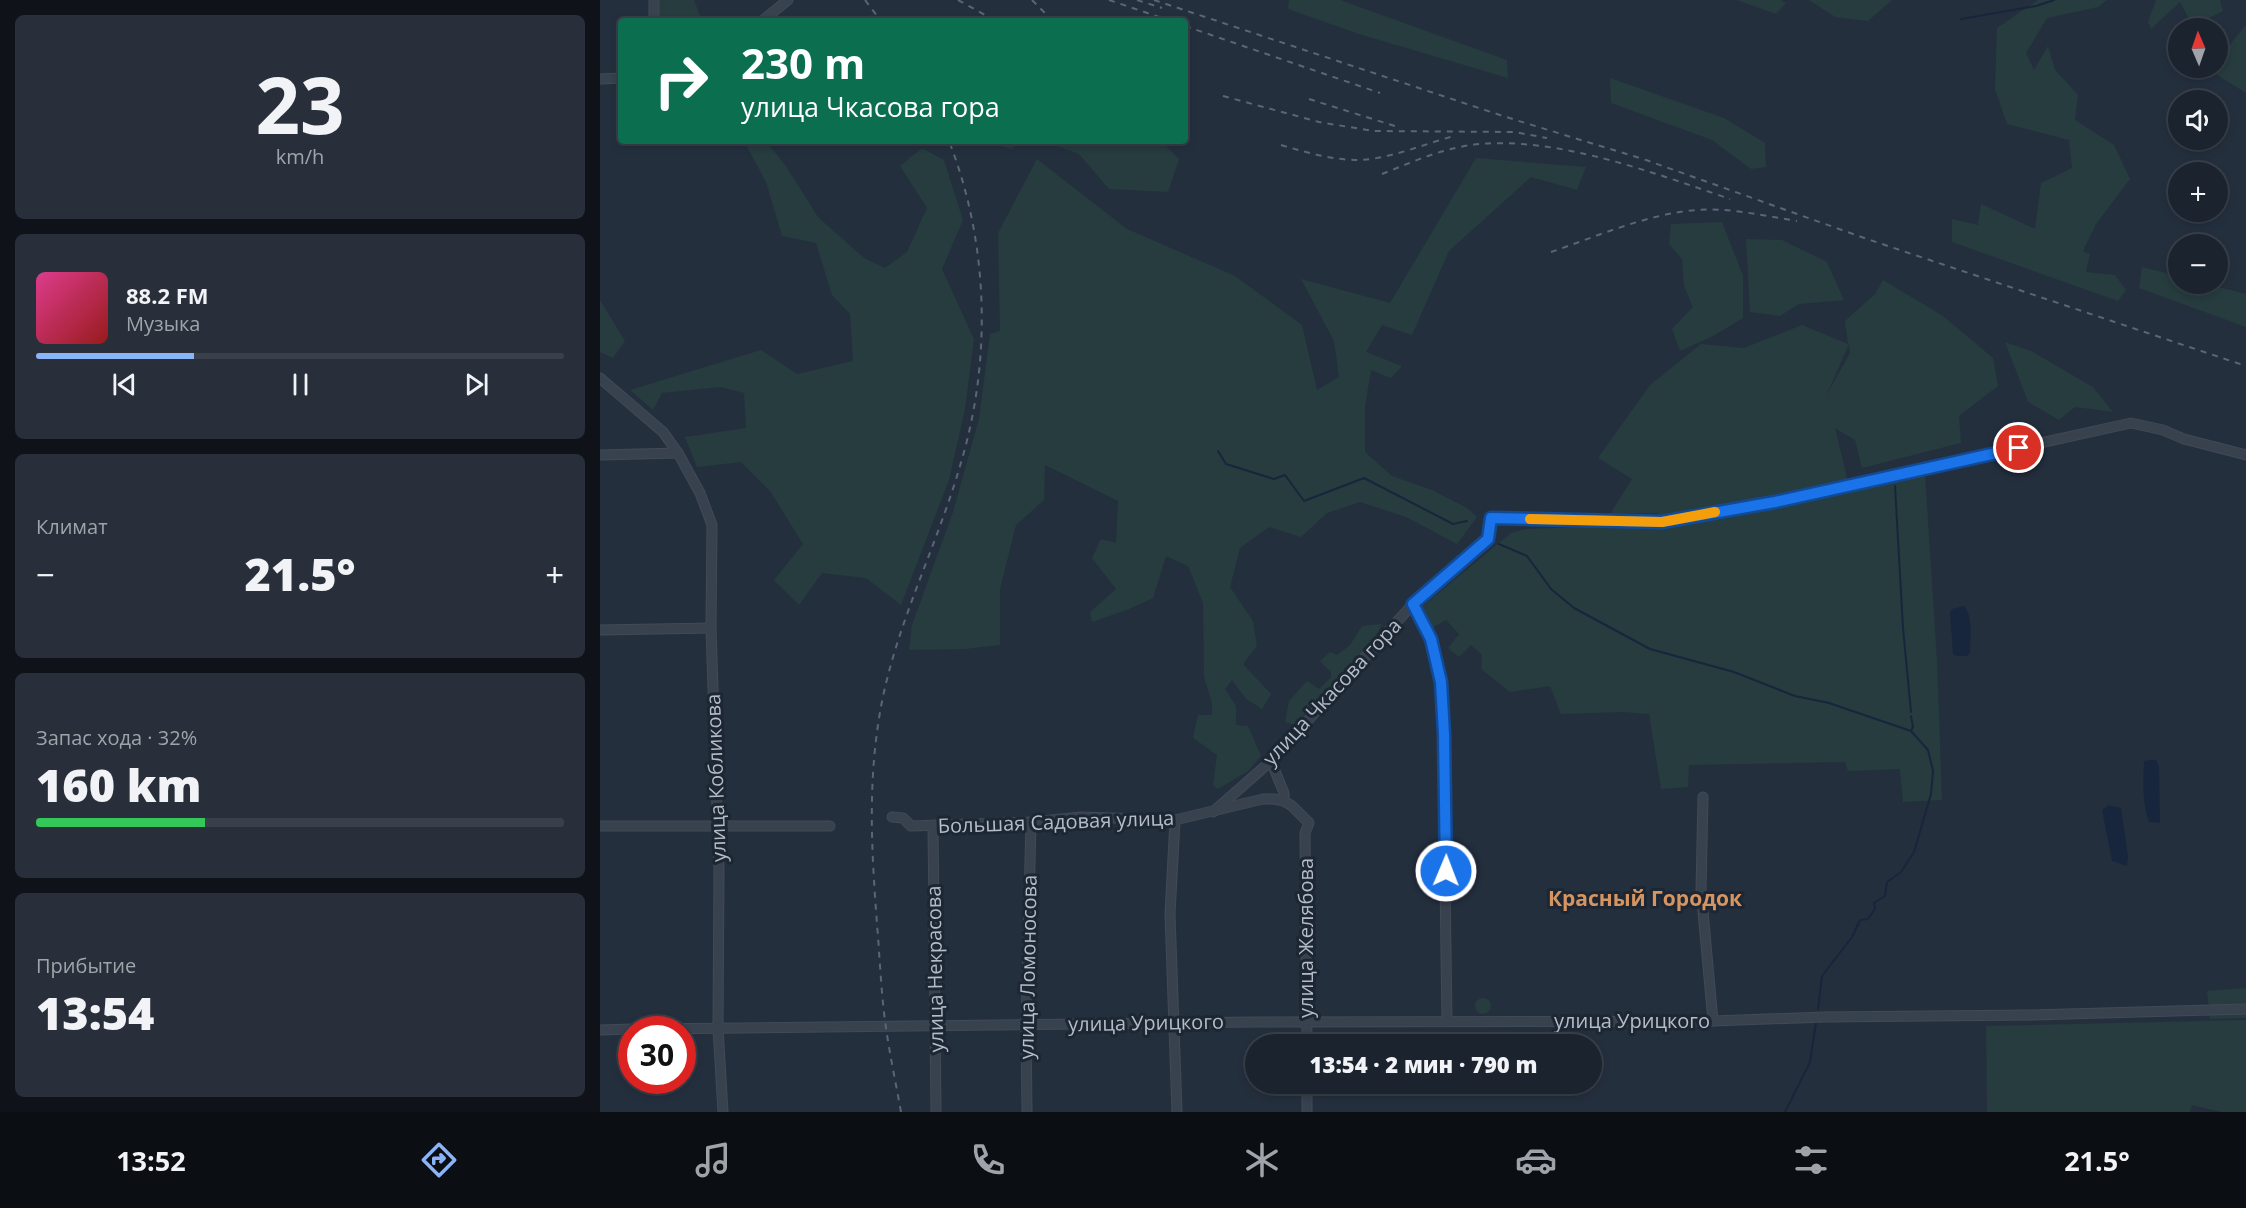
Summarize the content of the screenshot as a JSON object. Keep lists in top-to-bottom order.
{
  "streets": {
    "street": [
      "улица Чкасова гора",
      "улица Кобликова",
      "Большая Садовая улица",
      "улица Желябова",
      "улица Ломоносова",
      "улица Некрасова",
      "улица Урицкого"
    ]
  },
  "crossings": [
    ["улица Чкасова гора", "Большая Садовая улица"],
    ["улица Кобликова", "улица Урицкого"],
    ["Большая Садовая улица", "улица Желябова"],
    ["Большая Садовая улица", "улица Ломоносова"],
    ["Большая Садовая улица", "улица Некрасова"],
    ["улица Желябова", "улица Урицкого"],
    ["улица Ломоносова", "улица Урицкого"],
    ["улица Некрасова", "улица Урицкого"]
  ],
  "districts": ["Красный Городок"],
  "north": "top",
  "page": {
    "tile": [
      ["23", "km/h"],
      "Климат",
      ["Запас хода · 32%", "160 km"],
      ["Прибытие", "13:54"]
    ],
    "map_buttons": ["+", "−"],
    "turn": ["230 m", "улица Чкасова гора"],
    "song": ["88.2 FM", "Музыка"],
    "heat": ["−", "21.5°", "+"],
    "limit": "30",
    "trip": "13:54 · 2 мин · 790 m",
    "tabs": ["13:52", "21.5°"]
  }
}
